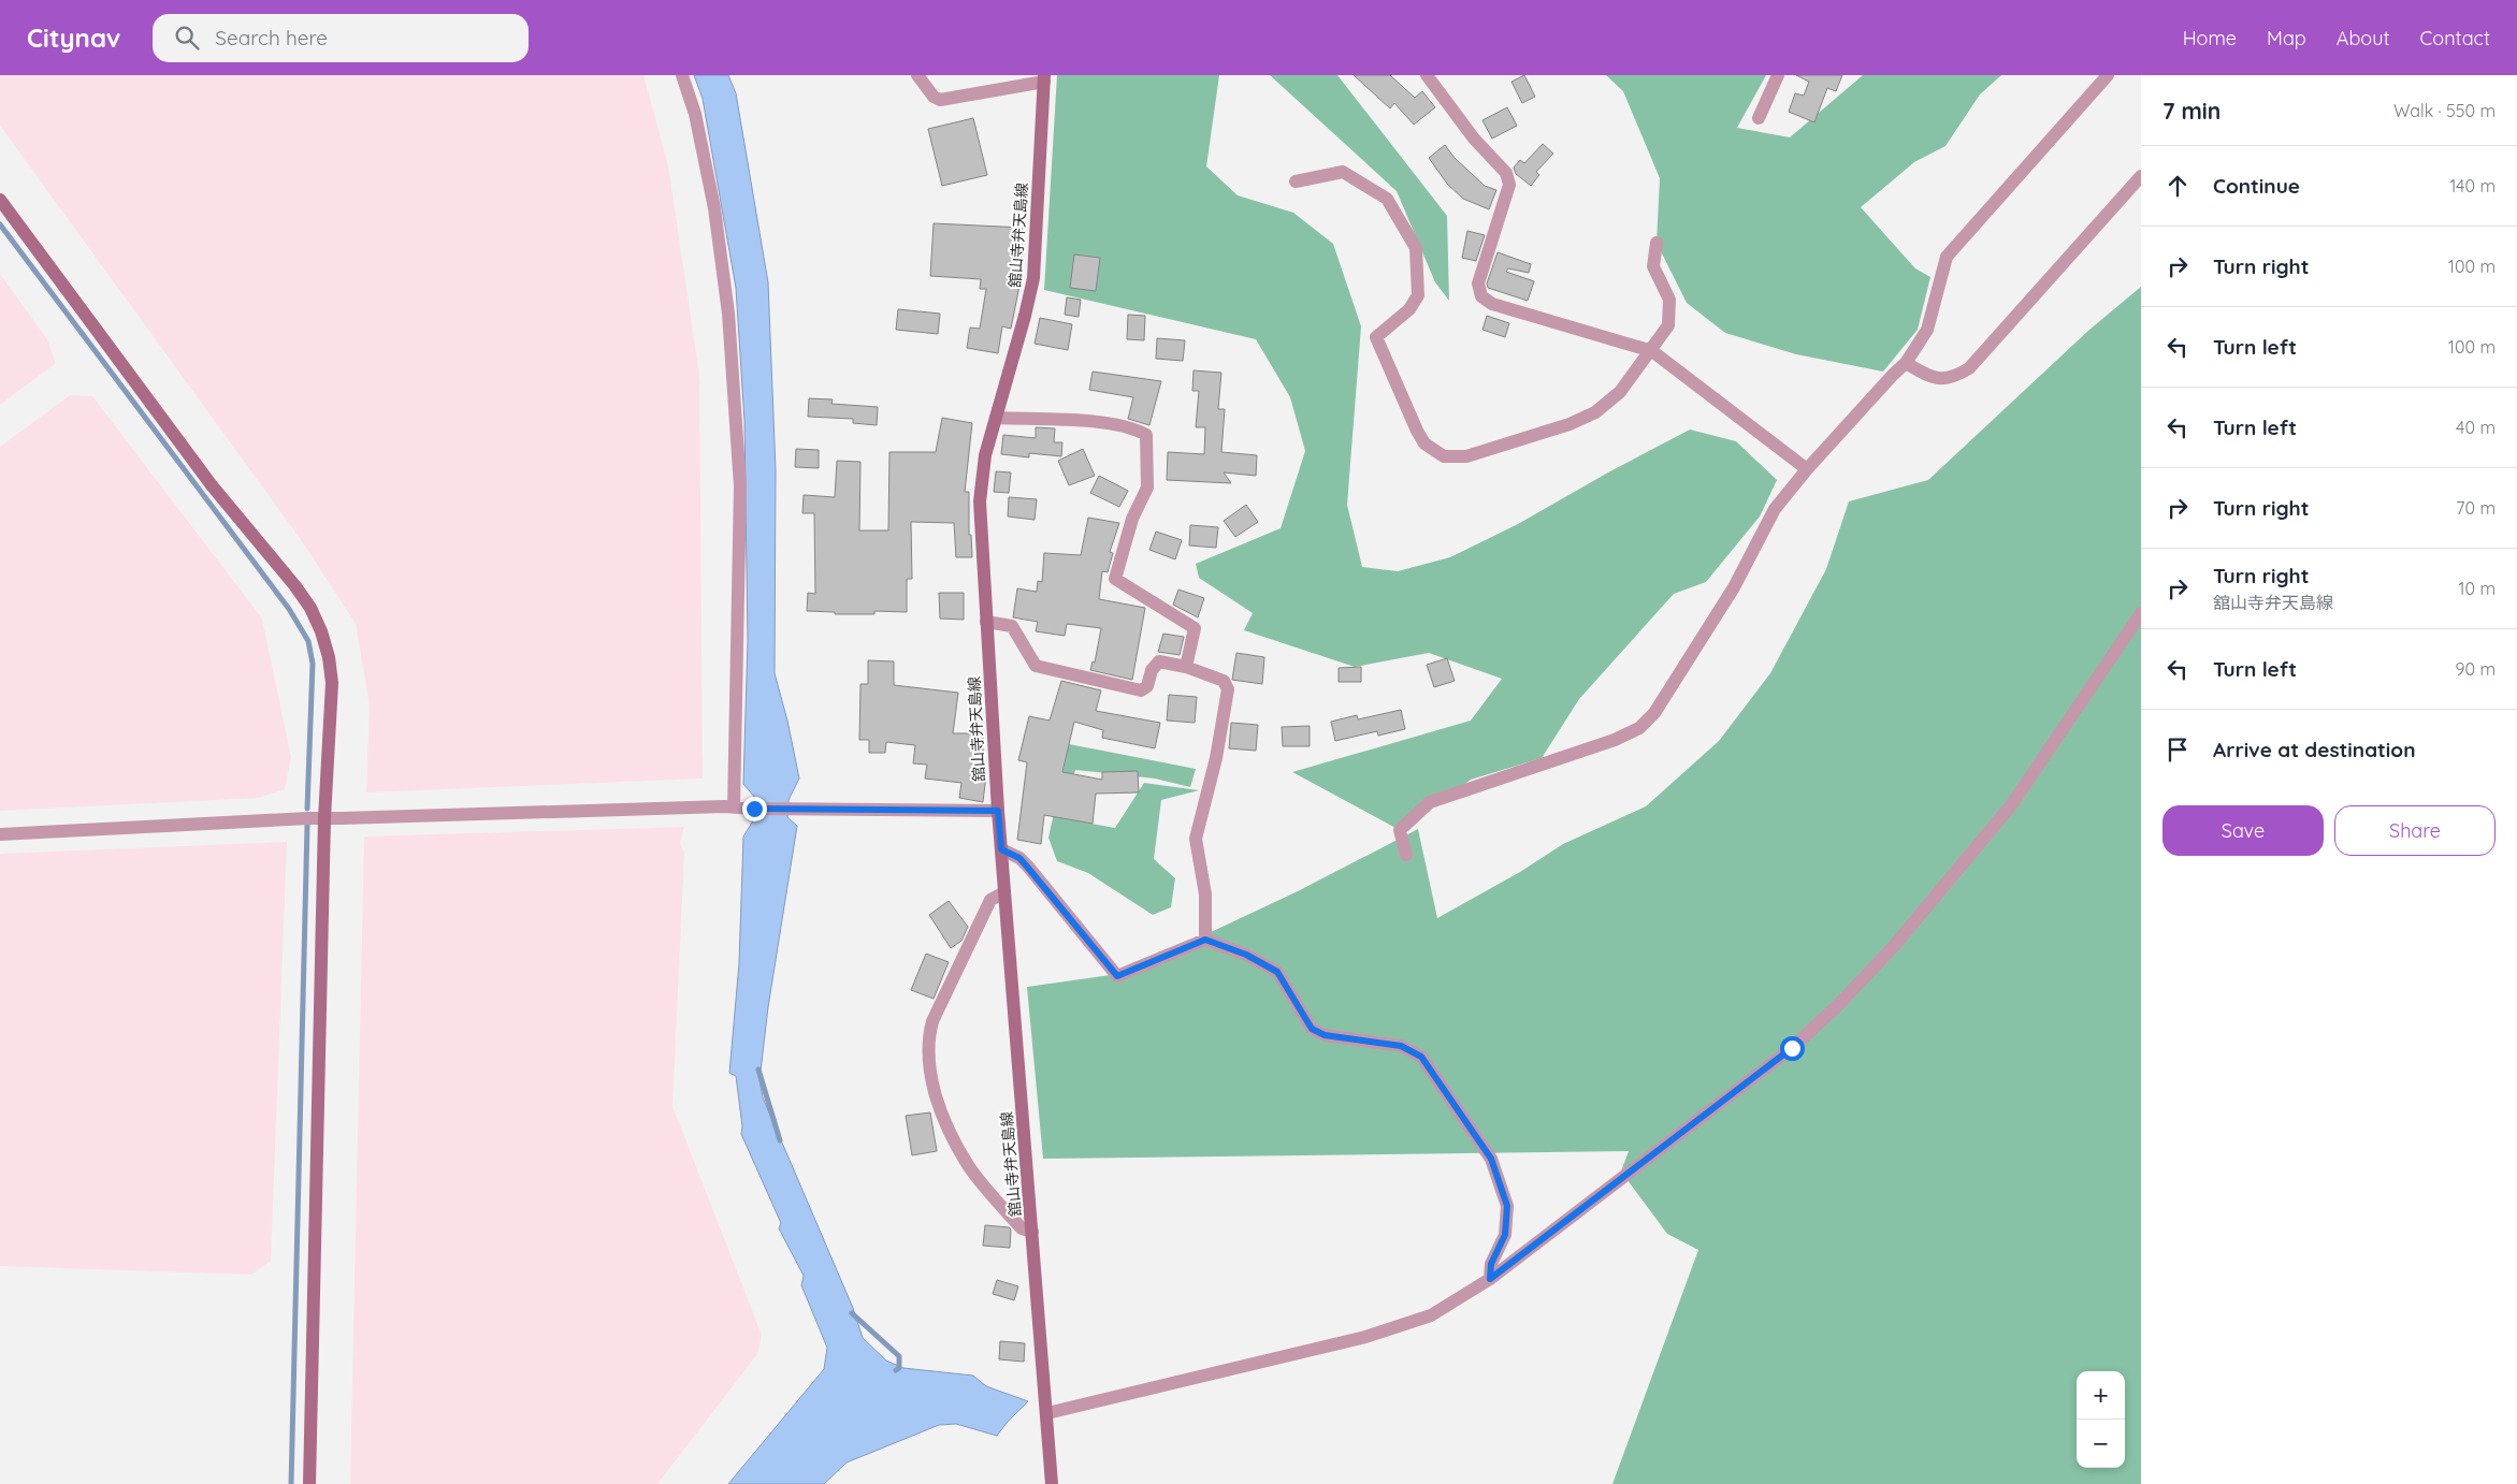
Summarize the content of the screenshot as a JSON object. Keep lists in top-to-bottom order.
{
  "streets": {
    "main road": ["舘山寺弁天島線"]
  },
  "page": {
    "header": "Citynav",
    "search": "Search here",
    "nav": [
      "Home",
      "Map",
      "About",
      "Contact"
    ],
    "heading": ["7 min", "Walk · 550 m"],
    "list": [
      ["Continue", "140 m"],
      ["Turn right", "100 m"],
      ["Turn left", "100 m"],
      ["Turn left", "40 m"],
      ["Turn right", "70 m"],
      ["Turn right", "舘山寺弁天島線", "10 m"],
      ["Turn left", "90 m"],
      "Arrive at destination"
    ],
    "buttons": ["Save", "Share"],
    "map_buttons": ["+", "−"]
  }
}
